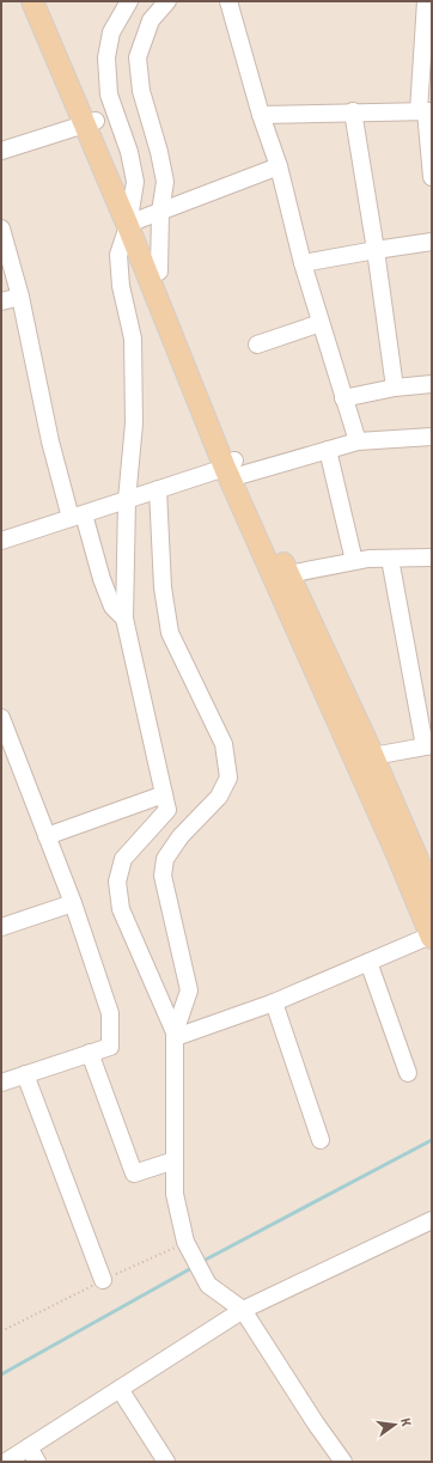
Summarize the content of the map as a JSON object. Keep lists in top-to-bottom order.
{
  "north": "right"
}
